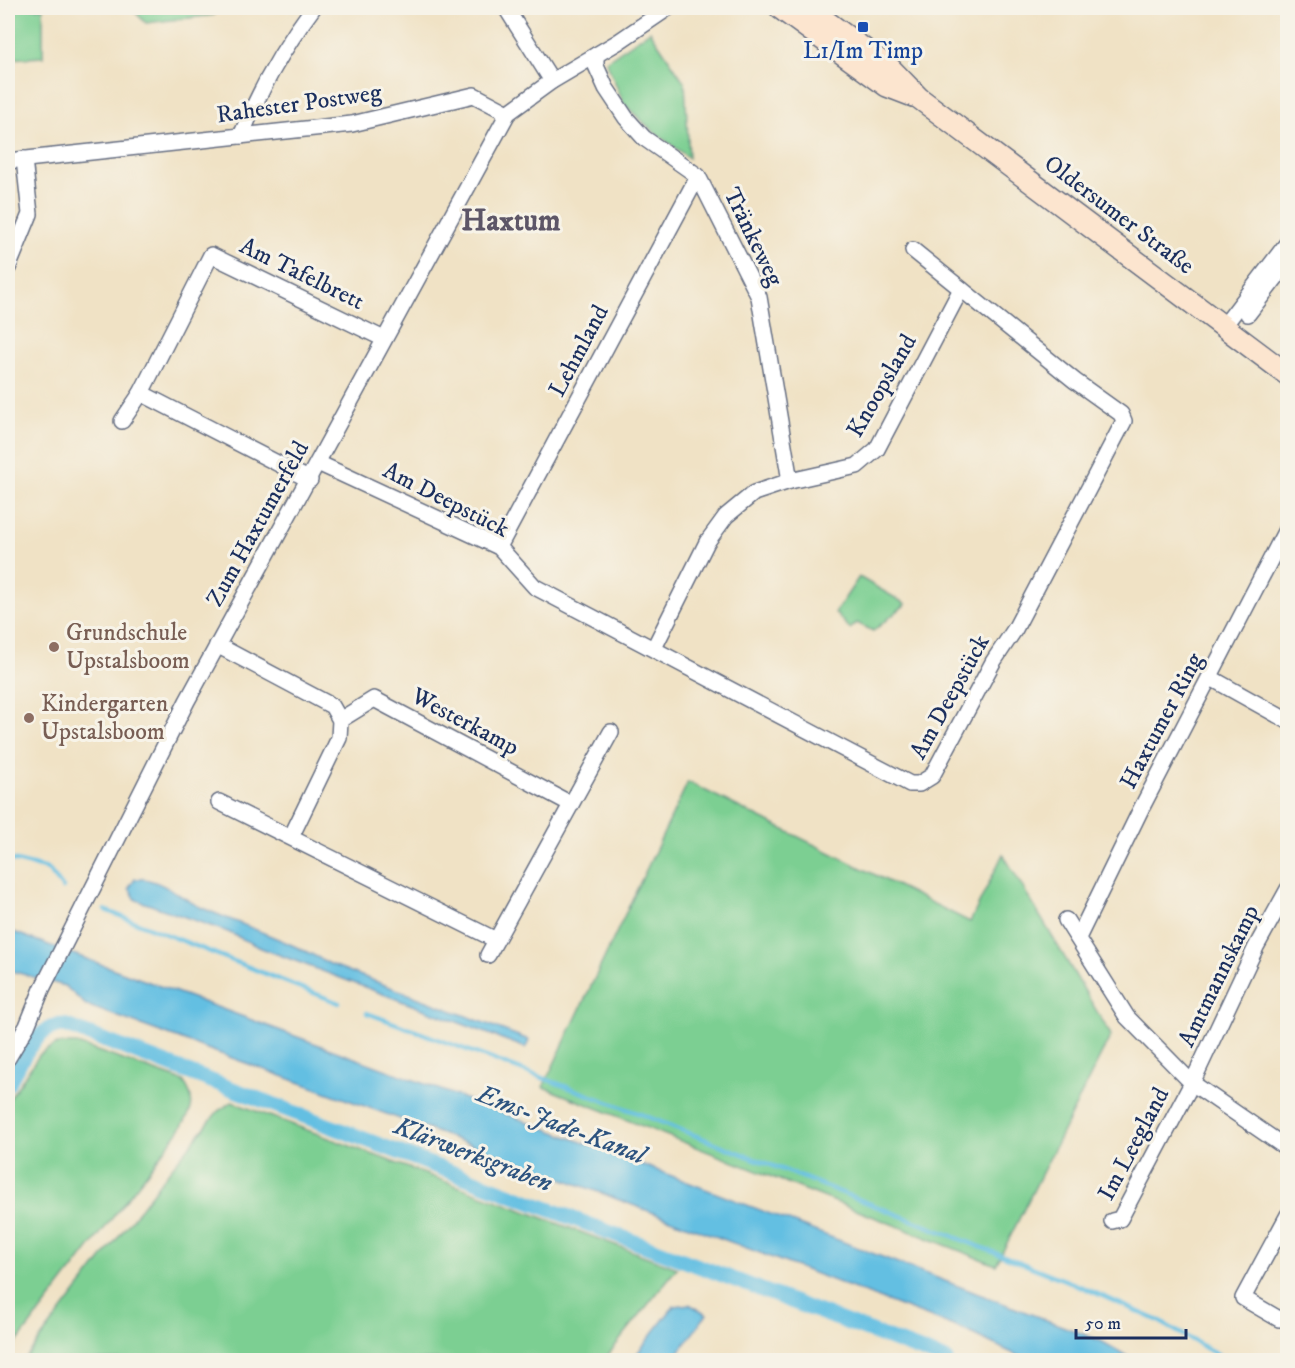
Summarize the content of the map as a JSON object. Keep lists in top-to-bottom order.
{
  "streets": {
    "main road": ["Oldersumer Straße"],
    "street": [
      "Rahester Postweg",
      "Tränkeweg",
      "Am Tafelbrett",
      "Lehmland",
      "Knoopsland",
      "Am Deepstück",
      "Zum Haxtumerfeld",
      "Haxtumer Ring",
      "Westerkamp",
      "Amtmannskamp",
      "Im Leegland"
    ]
  },
  "crossings": [
    ["Rahester Postweg", "Zum Haxtumerfeld"],
    ["Tränkeweg", "Lehmland"],
    ["Tränkeweg", "Knoopsland"],
    ["Am Tafelbrett", "Zum Haxtumerfeld"],
    ["Lehmland", "Am Deepstück"],
    ["Knoopsland", "Am Deepstück"],
    ["Am Deepstück", "Zum Haxtumerfeld"],
    ["Amtmannskamp", "Im Leegland"]
  ],
  "districts": ["Haxtum"],
  "water": ["Ems-Jade-Kanal", "Klärwerksgraben"],
  "places": {
    "transit": ["L1/Im Timp"],
    "other": ["Grundschule Upstalsboom", "Kindergarten Upstalsboom"]
  },
  "scale_bar": "50 m"
}
